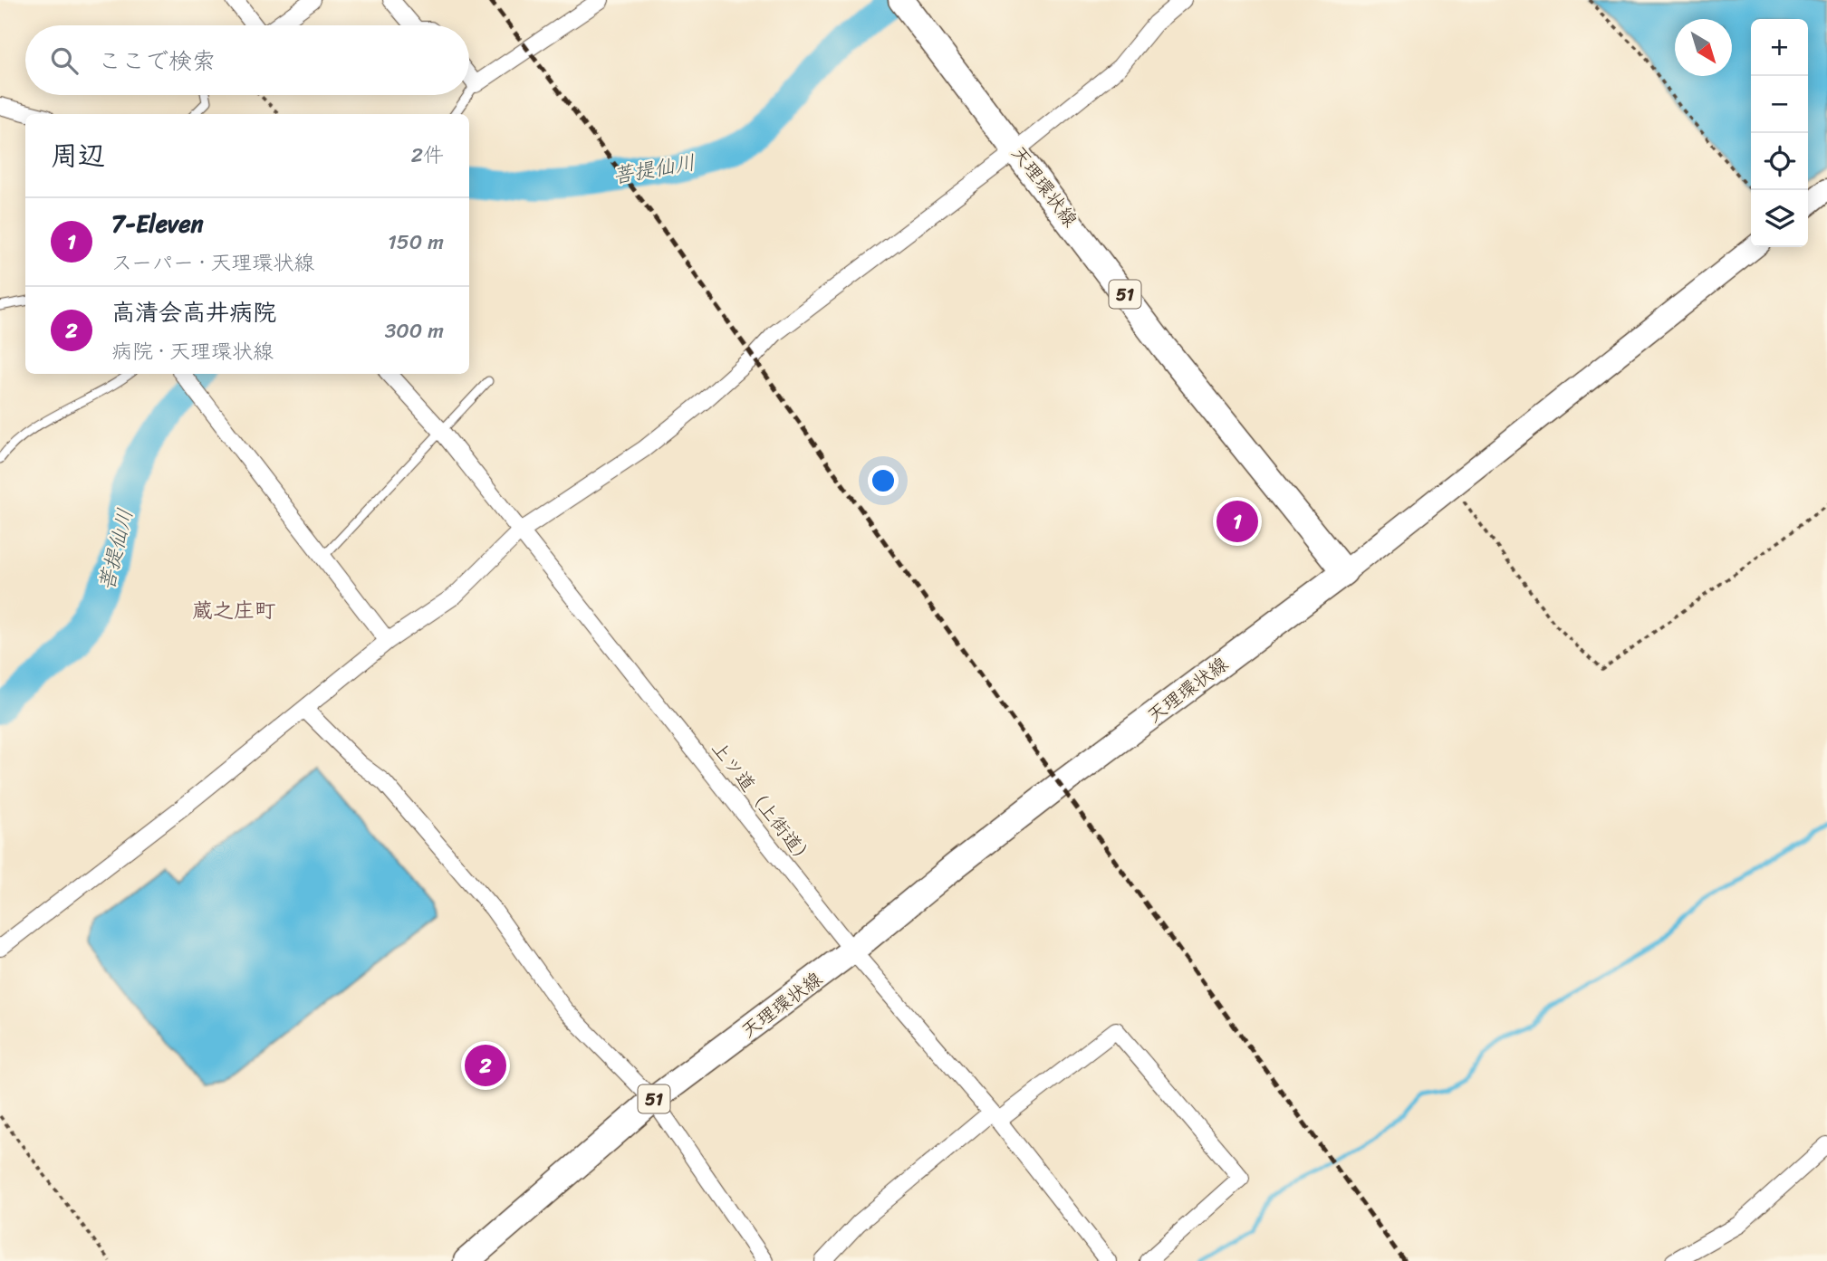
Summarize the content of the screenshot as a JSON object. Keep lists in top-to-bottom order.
{
  "streets": {
    "main road": ["天理環状線", "51"],
    "street": ["上ツ道（上街道）"]
  },
  "crossings": [
    ["天理環状線", "上ツ道（上街道）"]
  ],
  "districts": ["蔵之庄町"],
  "water": ["菩提仙川"],
  "north": "bottom right",
  "page": {
    "map_buttons": ["+", "−"],
    "search": "ここで検索",
    "heading": ["周辺", "2件"],
    "list": [
      {
        "mark": "1",
        "name": "7-Eleven",
        "note": "スーパー · 天理環状線",
        "value": "150 m"
      },
      {
        "mark": "2",
        "name": "高清会高井病院",
        "note": "病院 · 天理環状線",
        "value": "300 m"
      }
    ],
    "pins": ["1", "2"]
  }
}
